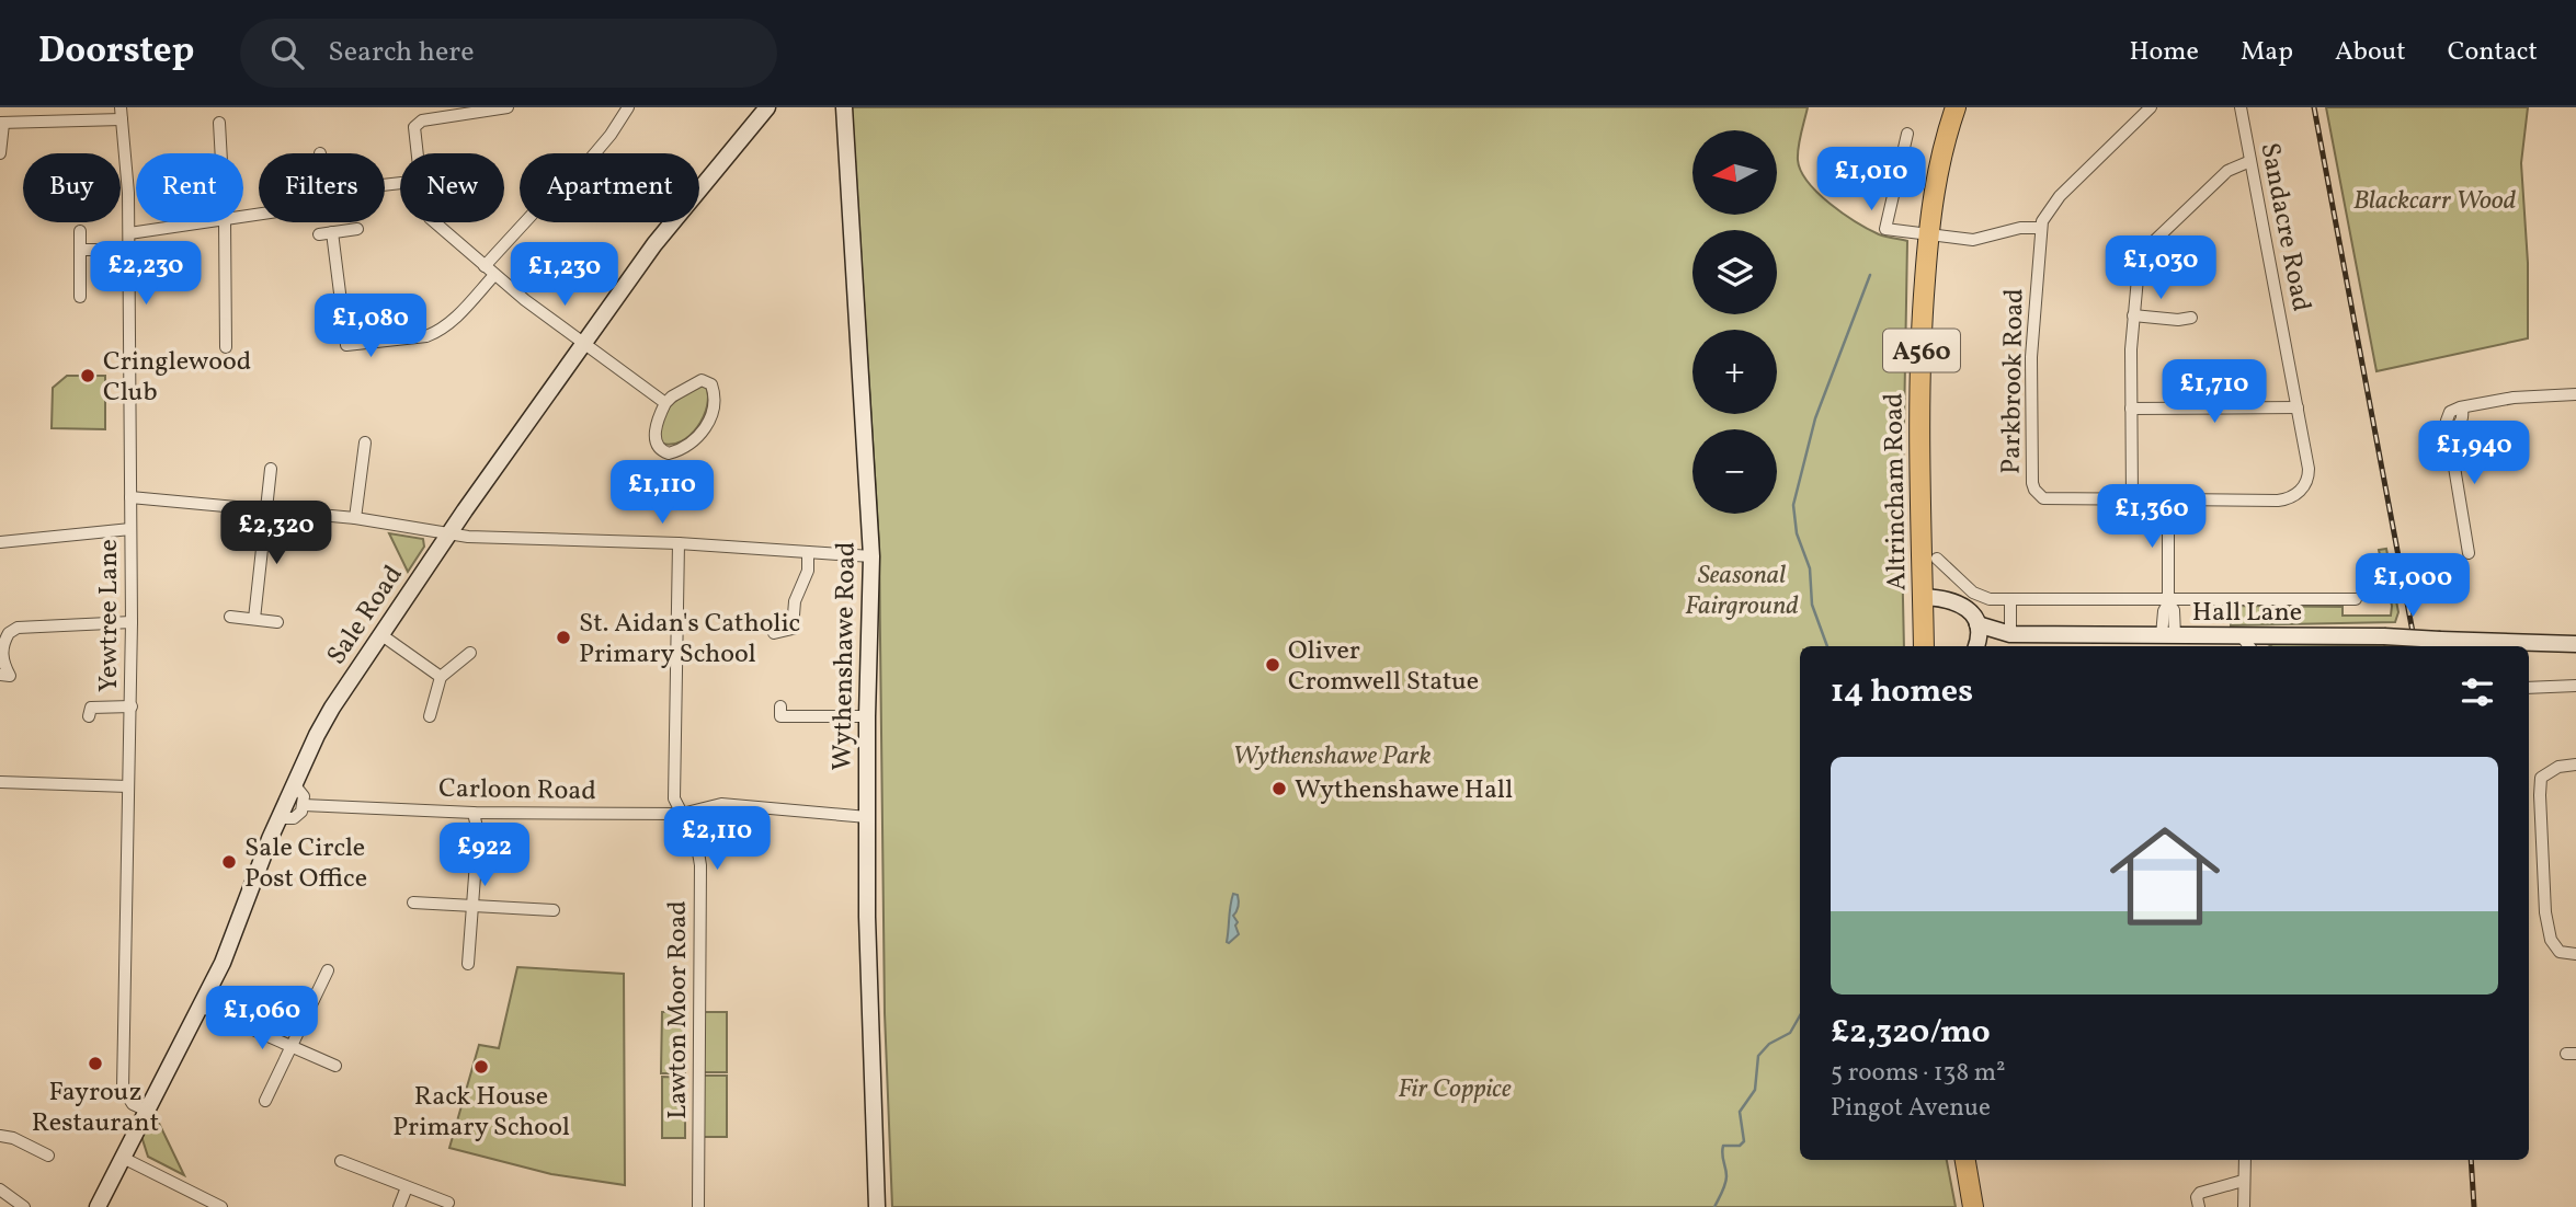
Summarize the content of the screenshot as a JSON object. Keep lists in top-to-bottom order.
{
  "streets": {
    "highway": ["A560", "Altrincham Road"],
    "main road": ["Hall Lane", "Sale Road", "Wythenshawe Road"],
    "street": [
      "Sandacre Road",
      "Parkbrook Road",
      "Yewtree Lane",
      "Carloon Road",
      "Lawton Moor Road"
    ]
  },
  "crossings": [
    ["Sandacre Road", "Parkbrook Road"],
    ["Altrincham Road", "Hall Lane"],
    ["Sale Road", "Yewtree Lane"],
    ["Wythenshawe Road", "Carloon Road"],
    ["Carloon Road", "Lawton Moor Road"]
  ],
  "parks": [
    "Blackcarr Wood",
    "Seasonal Fairground",
    "Wythenshawe Park",
    "Fir Coppice"
  ],
  "places": [
    "Cringlewood Club",
    "St. Aidan's Catholic Primary School",
    "Oliver Cromwell Statue",
    "Wythenshawe Hall",
    "Sale Circle Post Office",
    "Fayrouz Restaurant",
    "Rack House Primary School"
  ],
  "north": "left",
  "page": {
    "header": "Doorstep",
    "search": "Search here",
    "nav": [
      "Home",
      "Map",
      "About",
      "Contact"
    ],
    "map_buttons": ["+", "−"],
    "price": [
      "£1,010",
      "£1,030",
      "£2,230",
      "£1,230",
      "£1,080",
      "£1,710",
      "£1,940",
      "£1,110",
      "£1,360",
      "£2,320",
      "£1,000",
      "£2,110",
      "£922",
      "£1,060"
    ],
    "chip": [
      "Buy",
      "Rent",
      "Filters",
      "New",
      "Apartment"
    ],
    "heading": "14 homes",
    "list": [
      {
        "name": "£2,320/mo",
        "note": "5 rooms · 138 m² · Pingot Avenue"
      }
    ]
  }
}
